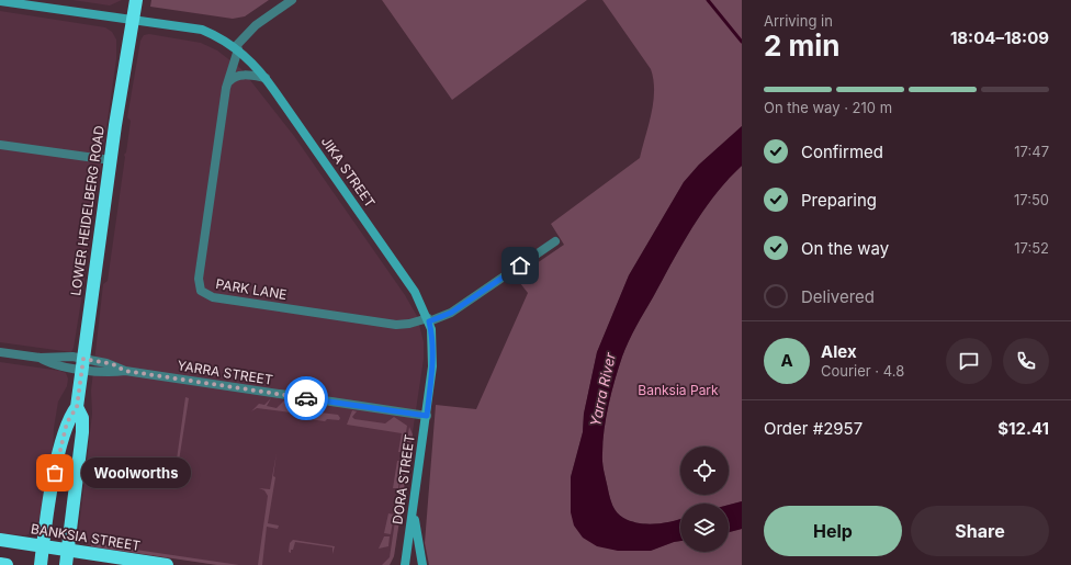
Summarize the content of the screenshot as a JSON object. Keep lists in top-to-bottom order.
{
  "streets": {
    "highway": ["LOWER HEIDELBERG ROAD", "BANKSIA STREET"],
    "main road": ["JIKA STREET", "DORA STREET"],
    "street": ["PARK LANE", "YARRA STREET"]
  },
  "crossings": [
    ["JIKA STREET", "LOWER HEIDELBERG ROAD"],
    ["JIKA STREET", "PARK LANE"],
    ["JIKA STREET", "DORA STREET"],
    ["LOWER HEIDELBERG ROAD", "YARRA STREET"],
    ["LOWER HEIDELBERG ROAD", "BANKSIA STREET"],
    ["PARK LANE", "DORA STREET"],
    ["YARRA STREET", "DORA STREET"]
  ],
  "water": ["Yarra River"],
  "parks": ["Banksia Park"],
  "places": ["Woolworths"],
  "page": {
    "heading": ["2 min", "Arriving in", "18:04–18:09"],
    "panel": [
      "Alex",
      "Courier · 4.8",
      "Order #2957",
      "$12.41"
    ],
    "bar": "On the way · 210 m",
    "list": [
      ["Confirmed", "17:47"],
      ["Preparing", "17:50"],
      ["On the way", "17:52"],
      "Delivered"
    ],
    "round": "A",
    "bubble": "Woolworths",
    "buttons": ["Help", "Share"]
  }
}
